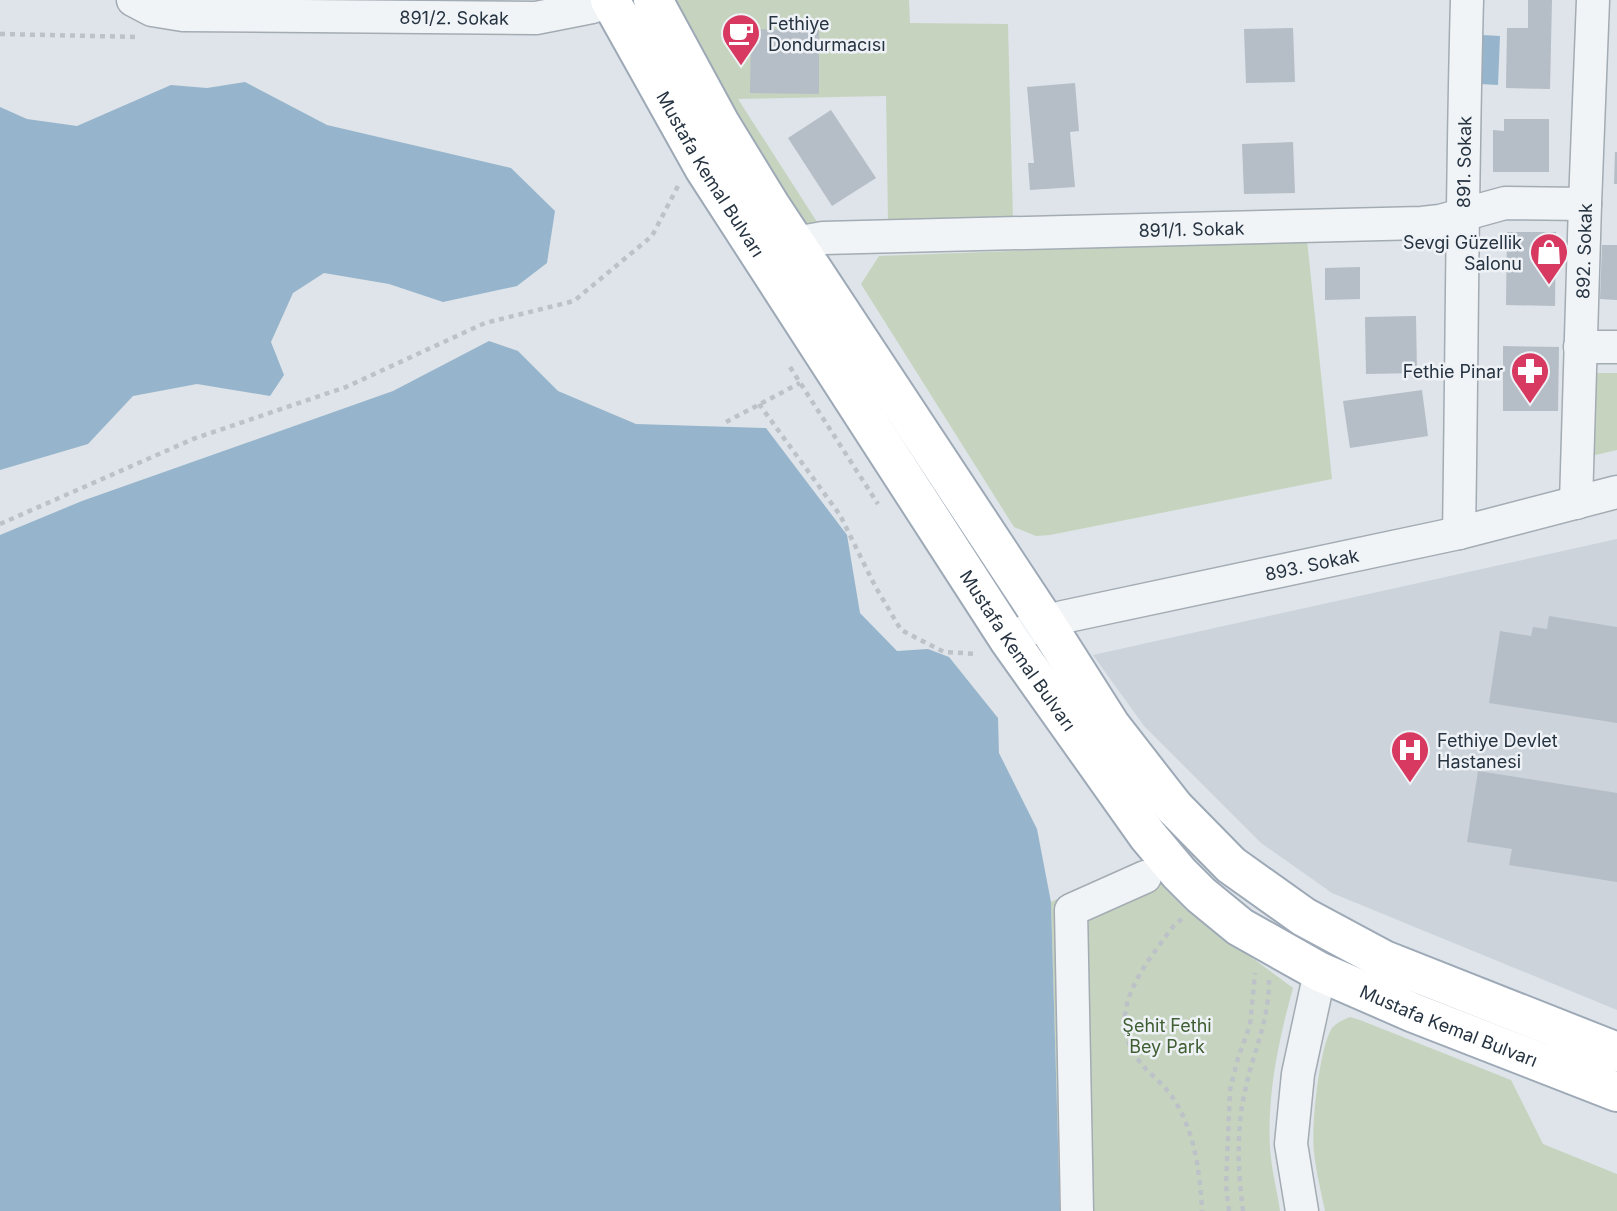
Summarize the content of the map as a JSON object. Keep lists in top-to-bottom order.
{
  "streets": {
    "main road": ["Mustafa Kemal Bulvarı"],
    "street": [
      "891/2. Sokak",
      "891. Sokak",
      "891/1. Sokak",
      "892. Sokak",
      "893. Sokak"
    ]
  },
  "crossings": [
    ["891/2. Sokak", "Mustafa Kemal Bulvarı"],
    ["891. Sokak", "891/1. Sokak"],
    ["891. Sokak", "893. Sokak"],
    ["Mustafa Kemal Bulvarı", "891/1. Sokak"],
    ["Mustafa Kemal Bulvarı", "893. Sokak"],
    ["891/1. Sokak", "892. Sokak"],
    ["892. Sokak", "893. Sokak"]
  ],
  "parks": ["Şehit Fethi Bey Park"],
  "places": {
    "cafe": ["Fethiye Dondurmacısı"],
    "shop": ["Sevgi Güzellik Salonu"],
    "pharmacy": ["Fethie Pinar"],
    "hospital": ["Fethiye Devlet Hastanesi"]
  }
}
